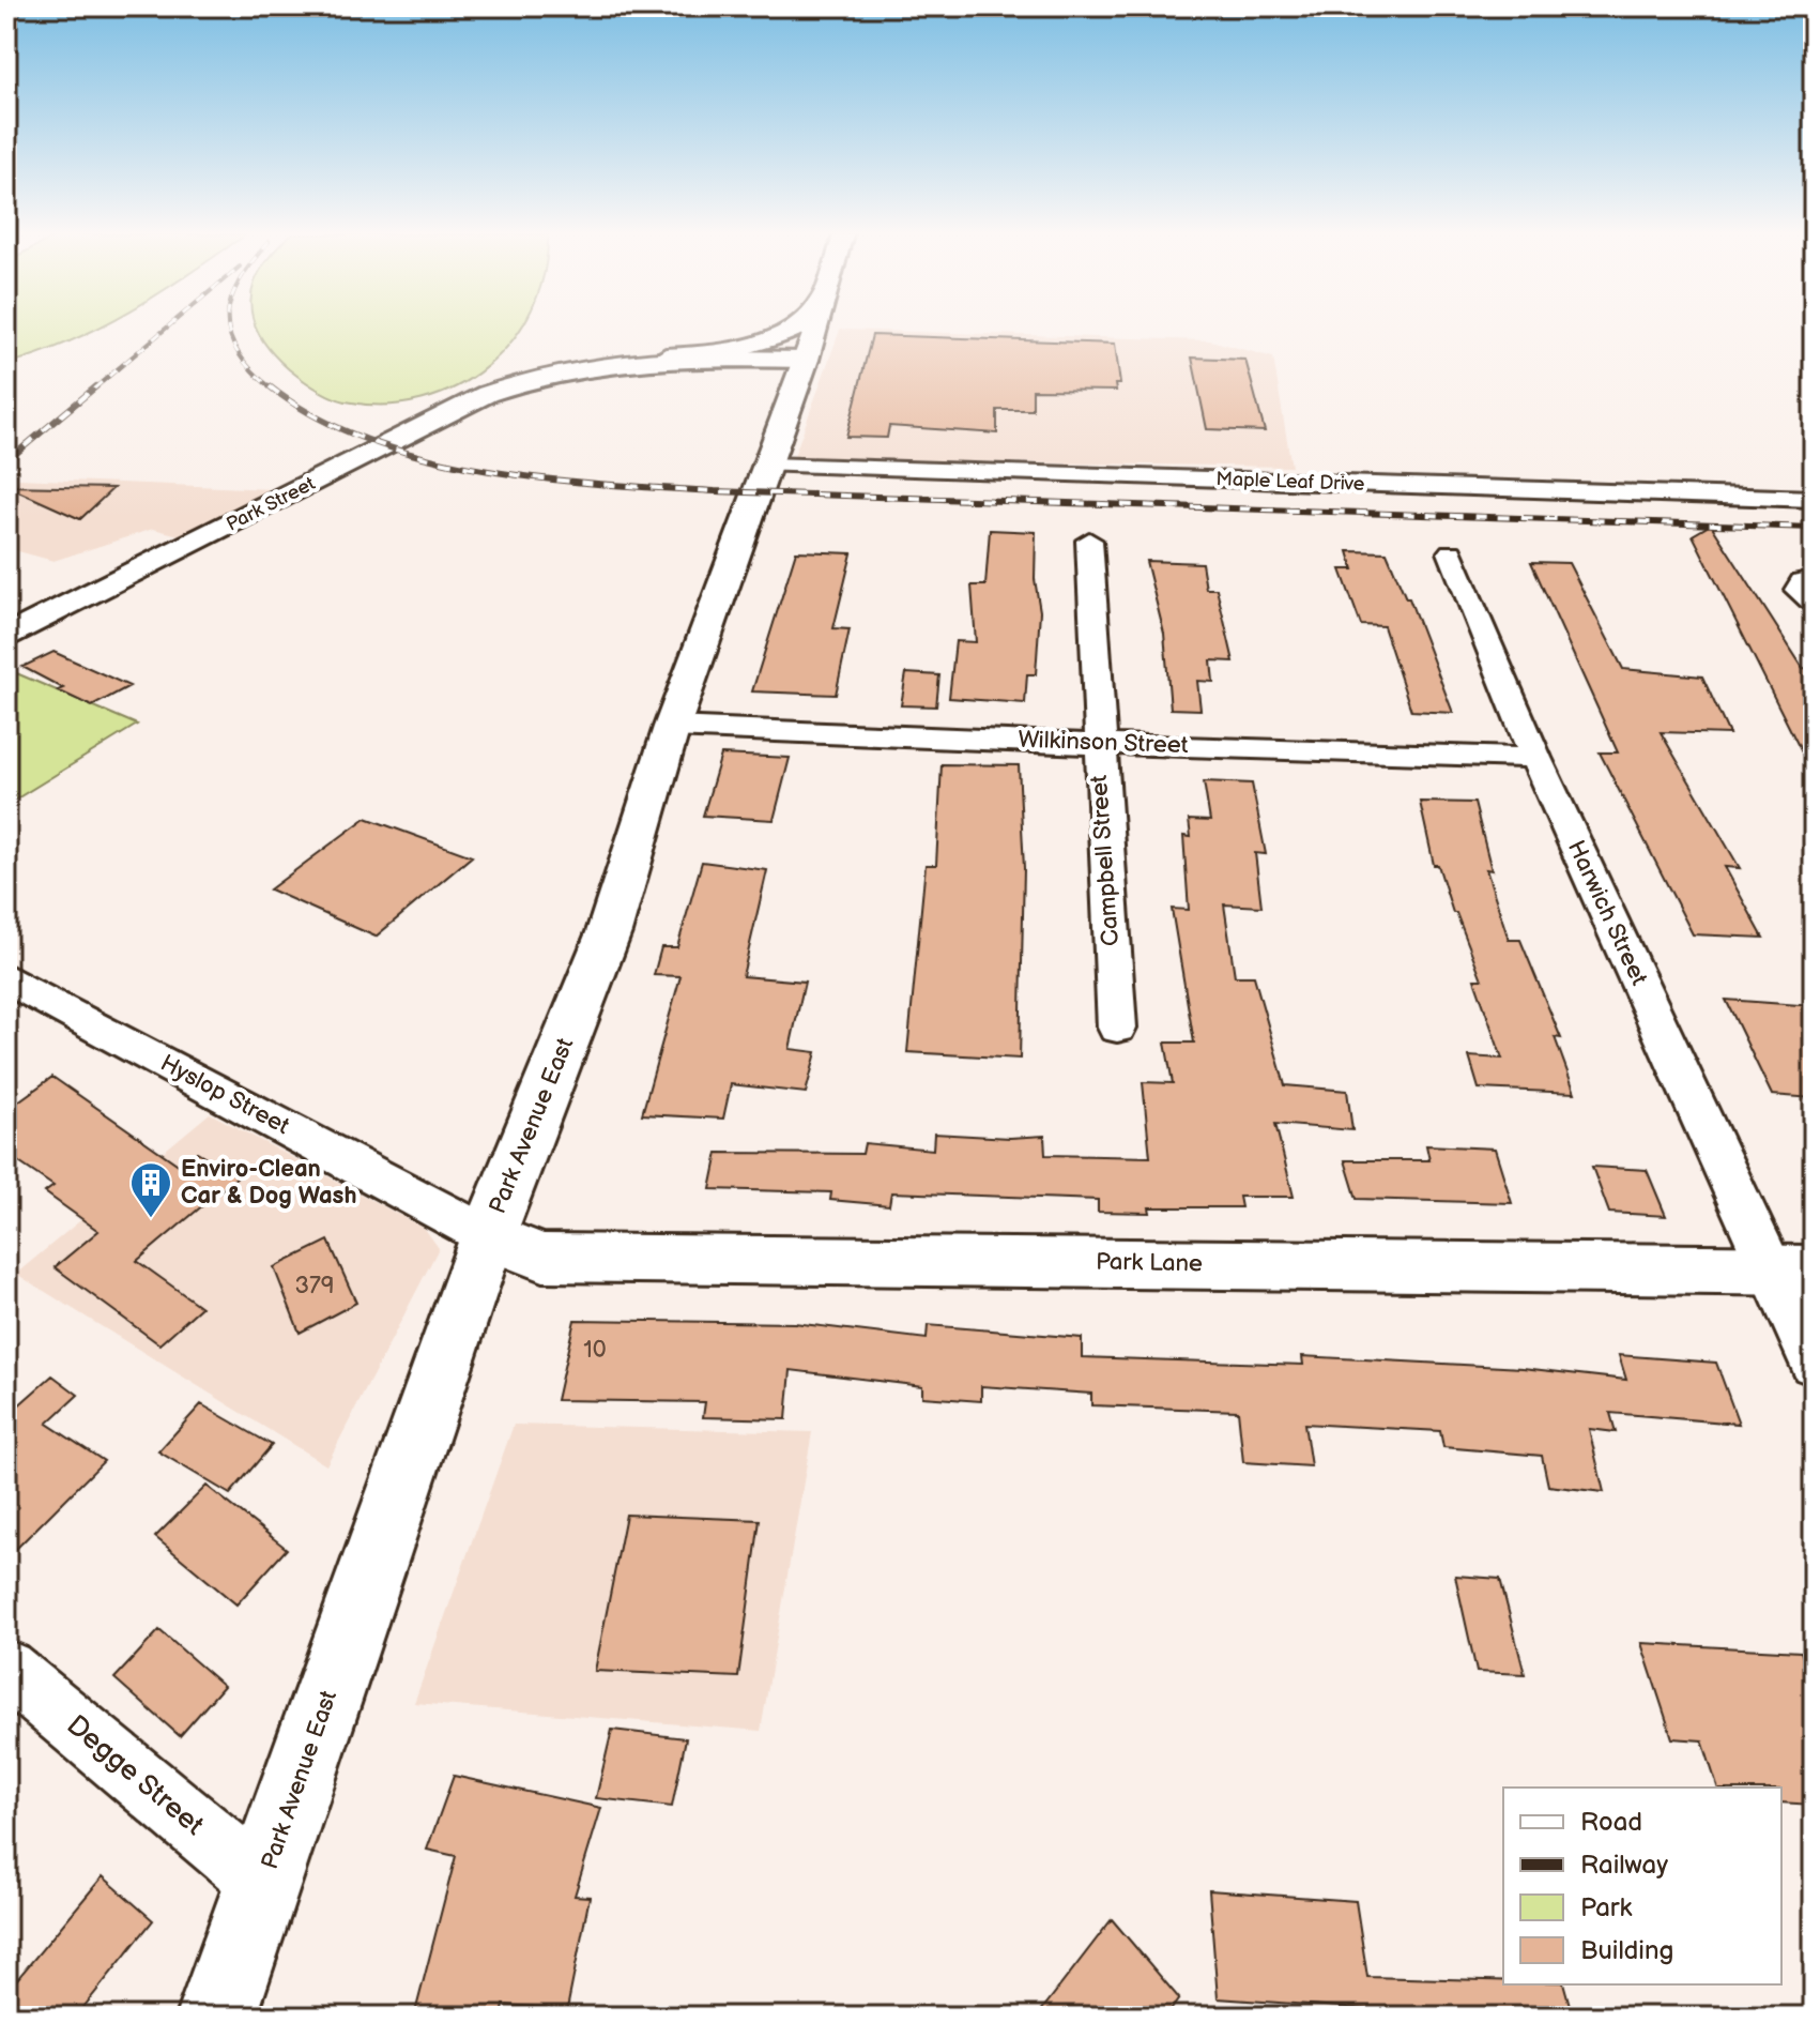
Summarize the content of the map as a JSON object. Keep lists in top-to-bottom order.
{
  "streets": {
    "main road": ["Park Street", "Park Avenue East", "Park Lane"],
    "street": [
      "Maple Leaf Drive",
      "Wilkinson Street",
      "Campbell Street",
      "Harwich Street",
      "Hyslop Street",
      "Degge Street"
    ]
  },
  "crossings": [
    ["Maple Leaf Drive", "Park Avenue East"],
    ["Wilkinson Street", "Campbell Street"],
    ["Wilkinson Street", "Harwich Street"],
    ["Wilkinson Street", "Park Avenue East"],
    ["Harwich Street", "Park Lane"],
    ["Hyslop Street", "Park Avenue East"],
    ["Hyslop Street", "Park Lane"],
    ["Park Avenue East", "Park Lane"],
    ["Park Avenue East", "Degge Street"]
  ],
  "places": {
    "building": ["Enviro-Clean Car & Dog Wash"]
  },
  "house_numbers": ["379", "10"],
  "legend": [
    "Road",
    "Railway",
    "Park",
    "Building"
  ]
}
